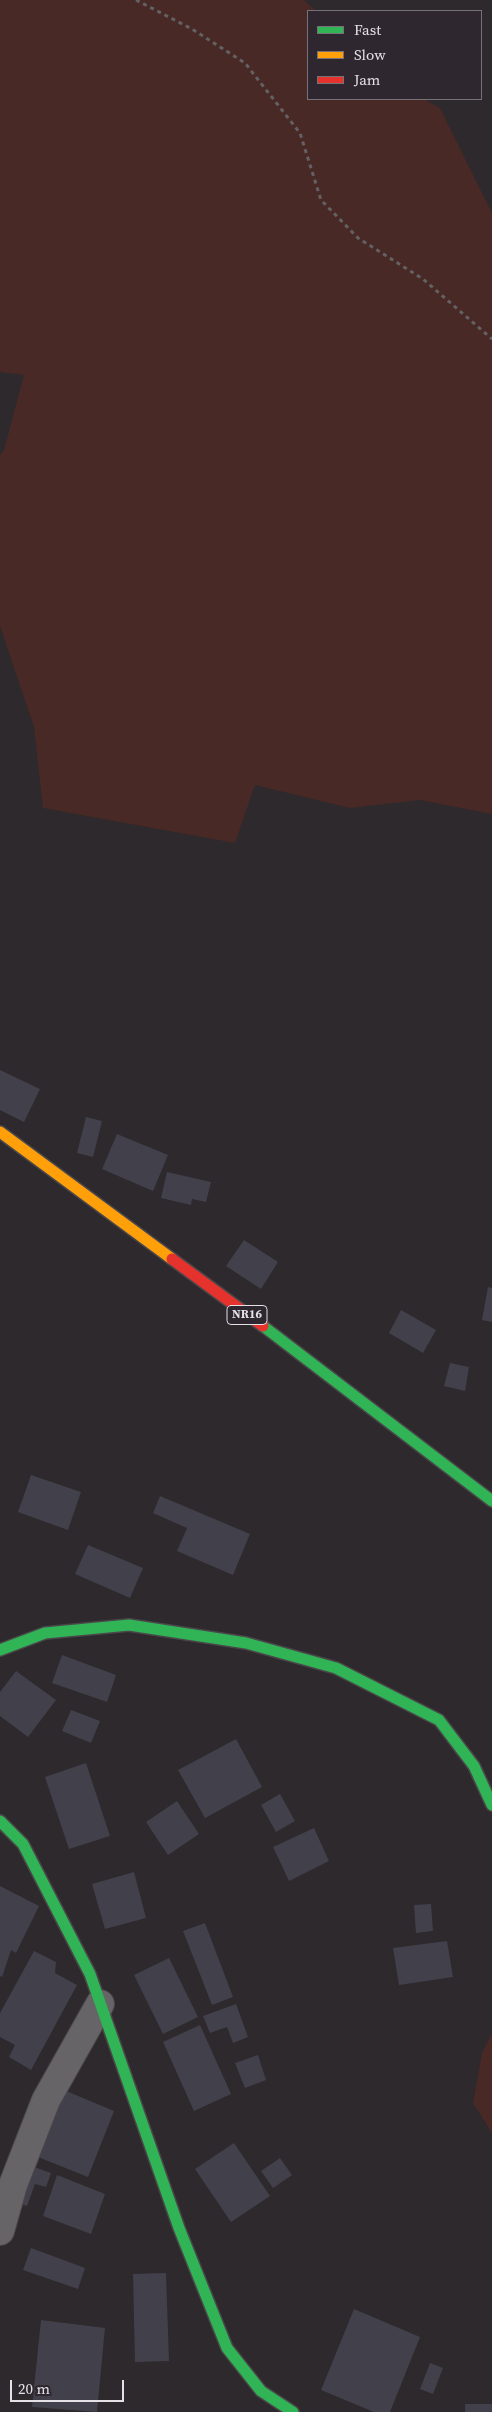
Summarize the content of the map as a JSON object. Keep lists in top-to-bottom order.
{
  "streets": {
    "street": ["NR16"]
  },
  "legend": ["Fast", "Slow", "Jam"],
  "scale_bar": "20 m"
}
